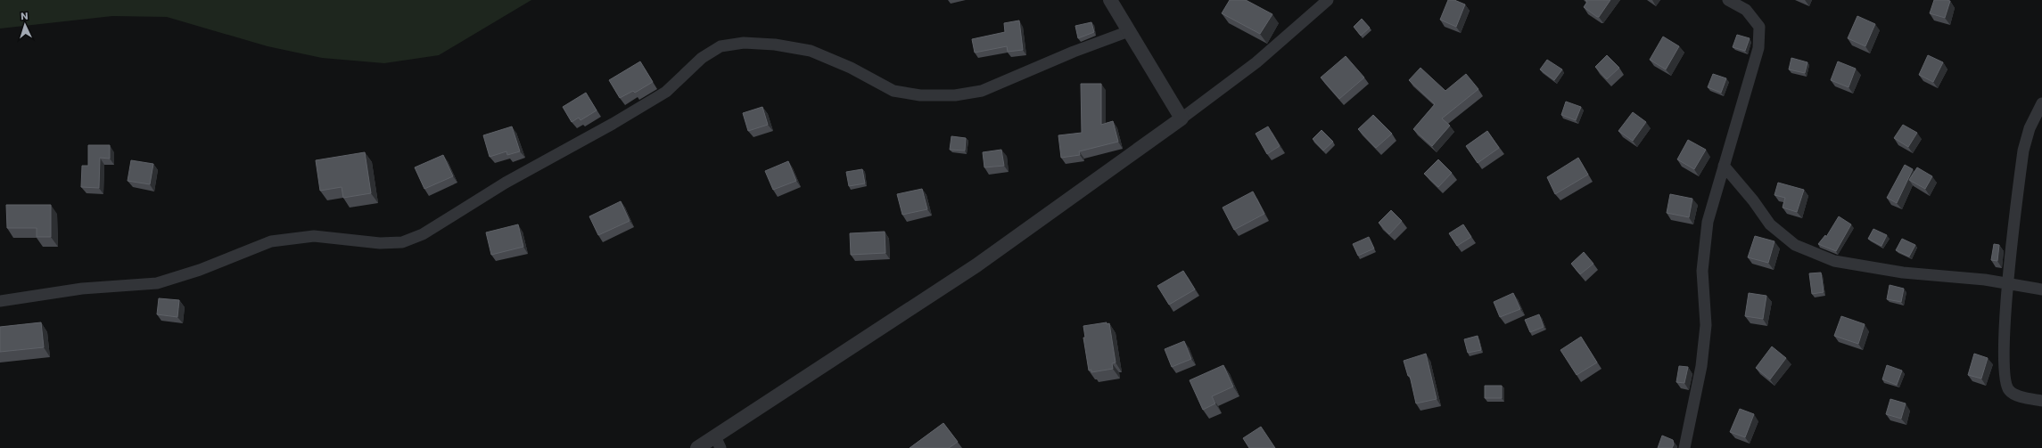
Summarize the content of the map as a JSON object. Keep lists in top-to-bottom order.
{
  "north": "top"
}
